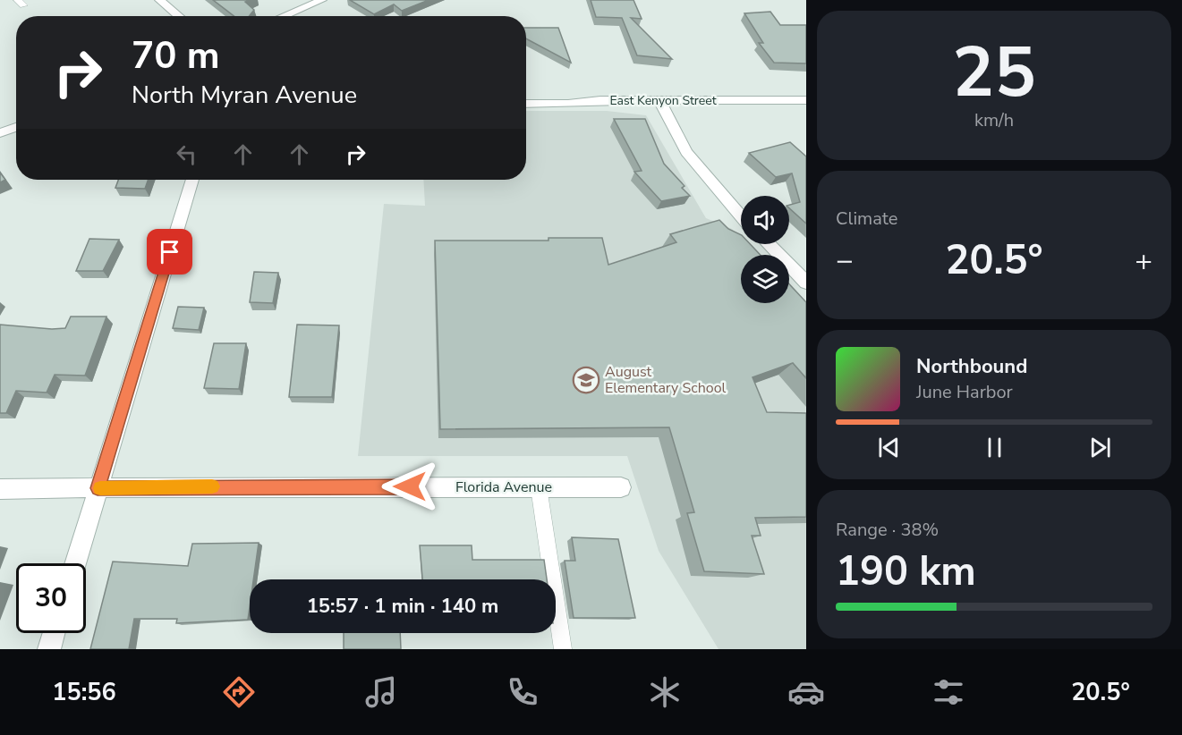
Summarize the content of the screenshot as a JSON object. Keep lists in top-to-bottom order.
{
  "streets": {
    "street": ["East Kenyon Street", "Florida Avenue"]
  },
  "places": {
    "school or university": ["August Elementary School"]
  },
  "page": {
    "tile": [
      ["25", "km/h"],
      "Climate",
      ["Range · 38%", "190 km"]
    ],
    "turn": ["70 m", "North Myran Avenue"],
    "heat": ["−", "20.5°", "+"],
    "song": ["Northbound", "June Harbor"],
    "limit": "30",
    "trip": "15:57 · 1 min · 140 m",
    "tabs": ["15:56", "20.5°"]
  }
}
